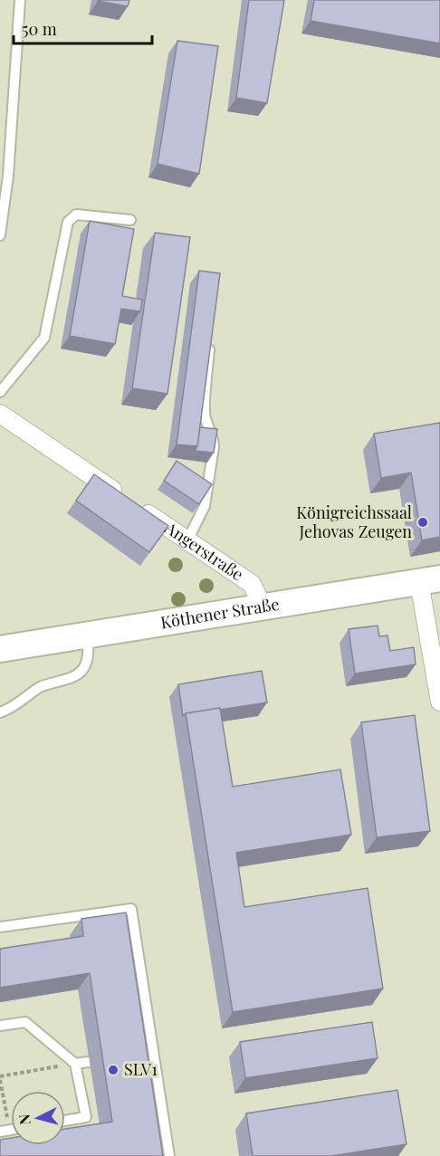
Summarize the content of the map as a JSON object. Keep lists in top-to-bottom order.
{
  "streets": {
    "main road": ["Köthener Straße"],
    "street": ["Angerstraße"]
  },
  "crossings": [
    ["Angerstraße", "Köthener Straße"]
  ],
  "places": ["Königreichssaal Jehovas Zeugen", "SLV1"],
  "scale_bar": "50 m",
  "north": "left"
}
